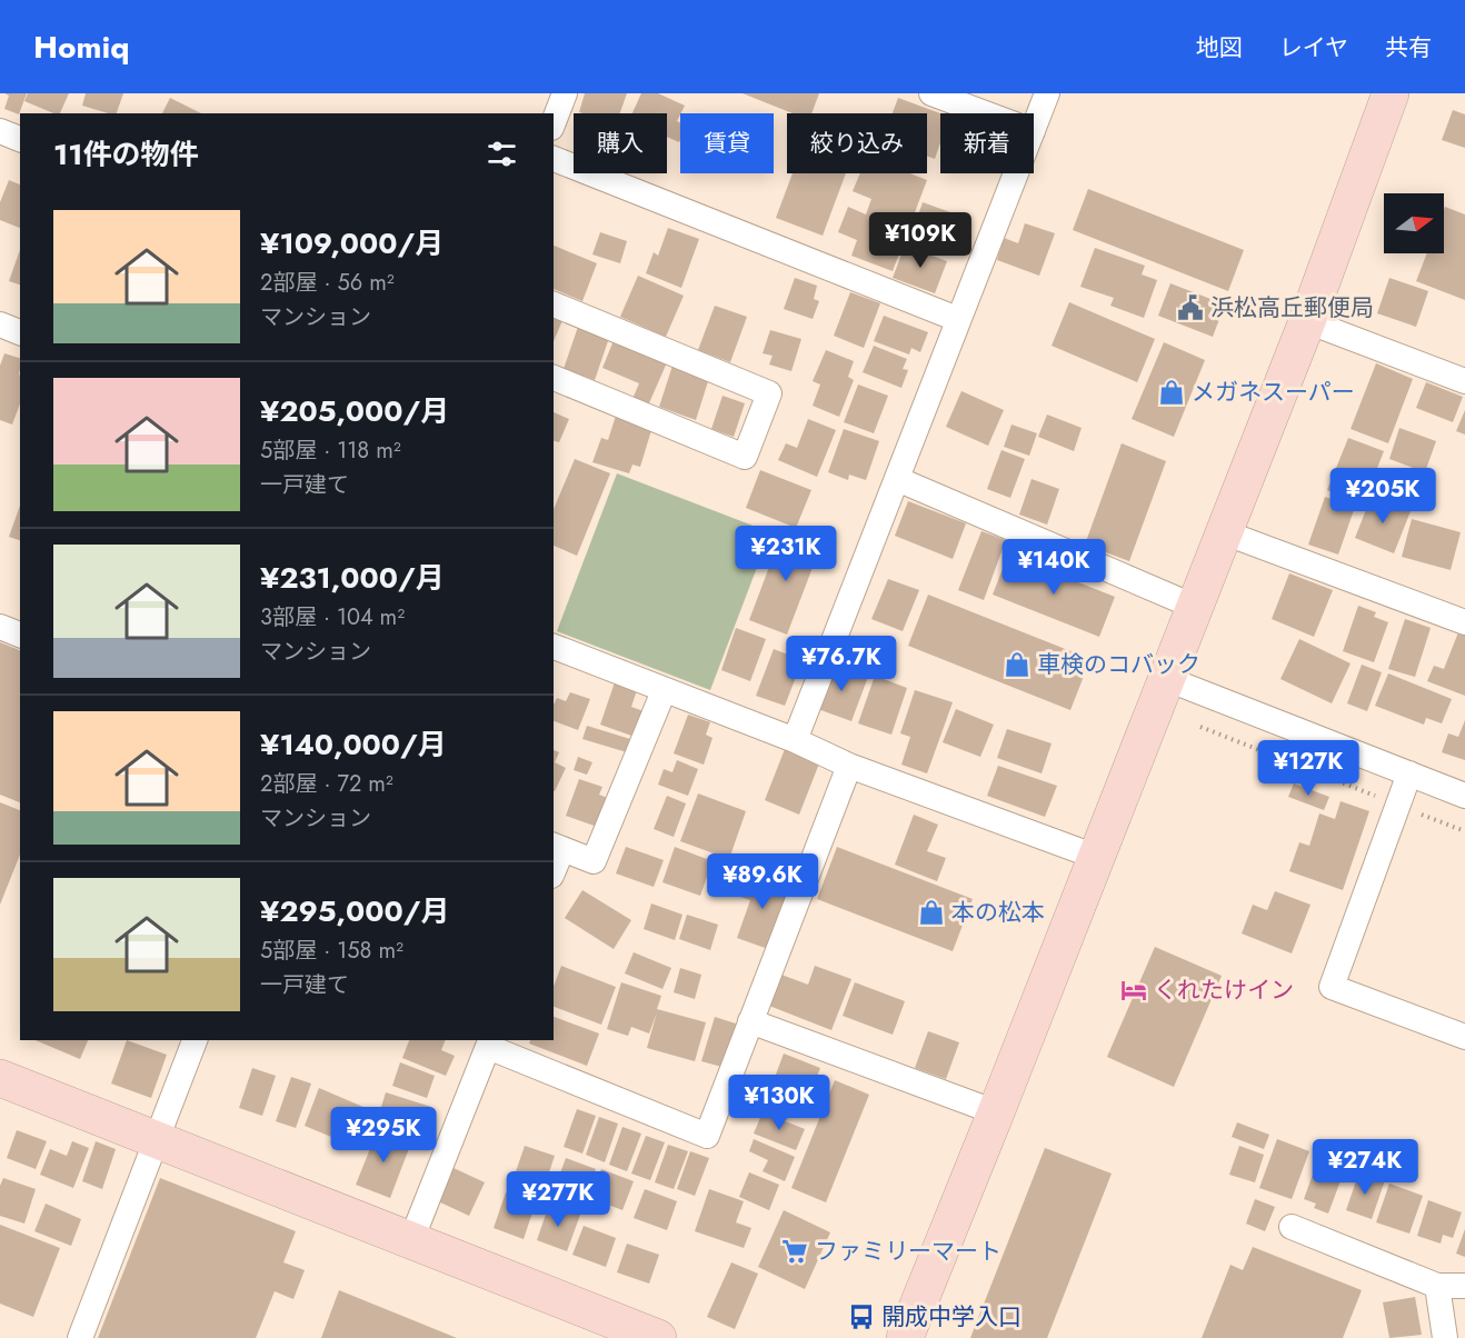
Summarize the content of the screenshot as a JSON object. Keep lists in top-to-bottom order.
{
  "places": {
    "public building": ["浜松高丘郵便局"],
    "shop": ["メガネスーパー", "車検のコバック", "本の松本"],
    "hotel": ["くれたけイン"],
    "supermarket": ["ファミリーマート"],
    "bus stop": ["開成中学入口"]
  },
  "north": "right",
  "page": {
    "header": "Homiq",
    "nav": ["地図", "レイヤ", "共有"],
    "chip": [
      "購入",
      "賃貸",
      "絞り込み",
      "新着"
    ],
    "heading": "11件の物件",
    "list": [
      {
        "name": "¥109,000/月",
        "note": "2部屋 · 56 m² · マンション"
      },
      {
        "name": "¥205,000/月",
        "note": "5部屋 · 118 m² · 一戸建て"
      },
      {
        "name": "¥231,000/月",
        "note": "3部屋 · 104 m² · マンション"
      },
      {
        "name": "¥140,000/月",
        "note": "2部屋 · 72 m² · マンション"
      },
      {
        "name": "¥295,000/月",
        "note": "5部屋 · 158 m² · 一戸建て"
      }
    ],
    "price": [
      "¥109K",
      "¥205K",
      "¥231K",
      "¥140K",
      "¥76.7K",
      "¥127K",
      "¥89.6K",
      "¥130K",
      "¥295K",
      "¥274K",
      "¥277K"
    ]
  }
}
